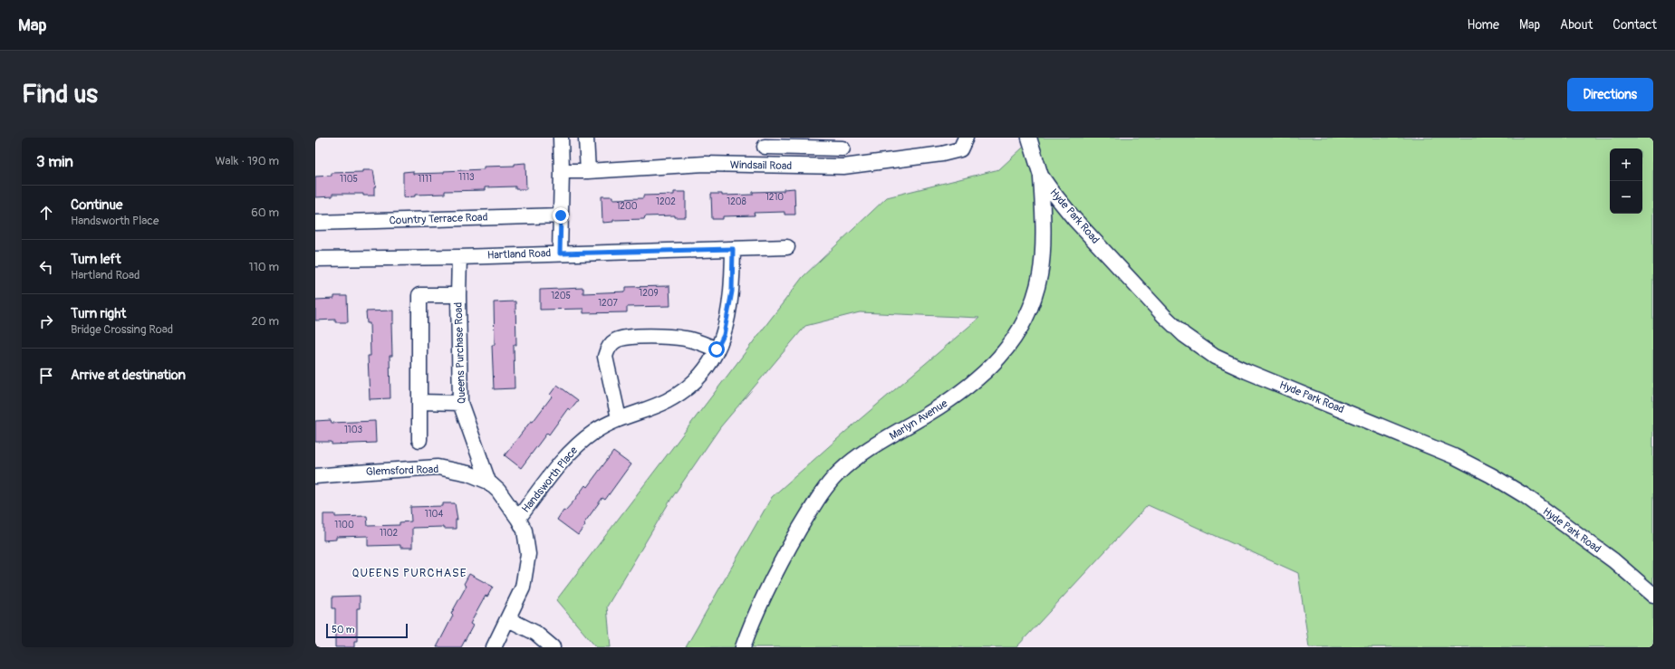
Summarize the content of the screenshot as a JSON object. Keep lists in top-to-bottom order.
{
  "streets": {
    "street": [
      "Windsail Road",
      "Hyde Park Road",
      "Country Terrace Road",
      "Hartland Road",
      "Queens Purchase Road",
      "Marlyn Avenue",
      "Glemsford Road",
      "Handsworth Place"
    ]
  },
  "crossings": [
    ["Hyde Park Road", "Marlyn Avenue"],
    ["Hartland Road", "Queens Purchase Road"],
    ["Hartland Road", "Handsworth Place"],
    ["Queens Purchase Road", "Glemsford Road"],
    ["Queens Purchase Road", "Handsworth Place"]
  ],
  "districts": ["QUEENS PURCHASE"],
  "house_numbers": [
    "1113",
    "1105",
    "1111",
    "1210",
    "1202",
    "1208",
    "1200",
    "1209",
    "1205",
    "1207",
    "1103",
    "1104",
    "1100",
    "1102"
  ],
  "scale_bar": "50 m",
  "page": {
    "header": "Map",
    "nav": [
      "Home",
      "Map",
      "About",
      "Contact"
    ],
    "buttons": "Directions",
    "title": "Find us",
    "heading": ["3 min", "Walk · 190 m"],
    "map_buttons": ["+", "−"],
    "list": [
      ["Continue", "Handsworth Place", "60 m"],
      ["Turn left", "Hartland Road", "110 m"],
      ["Turn right", "Bridge Crossing Road", "20 m"],
      "Arrive at destination"
    ],
    "scale": "50 m"
  }
}
